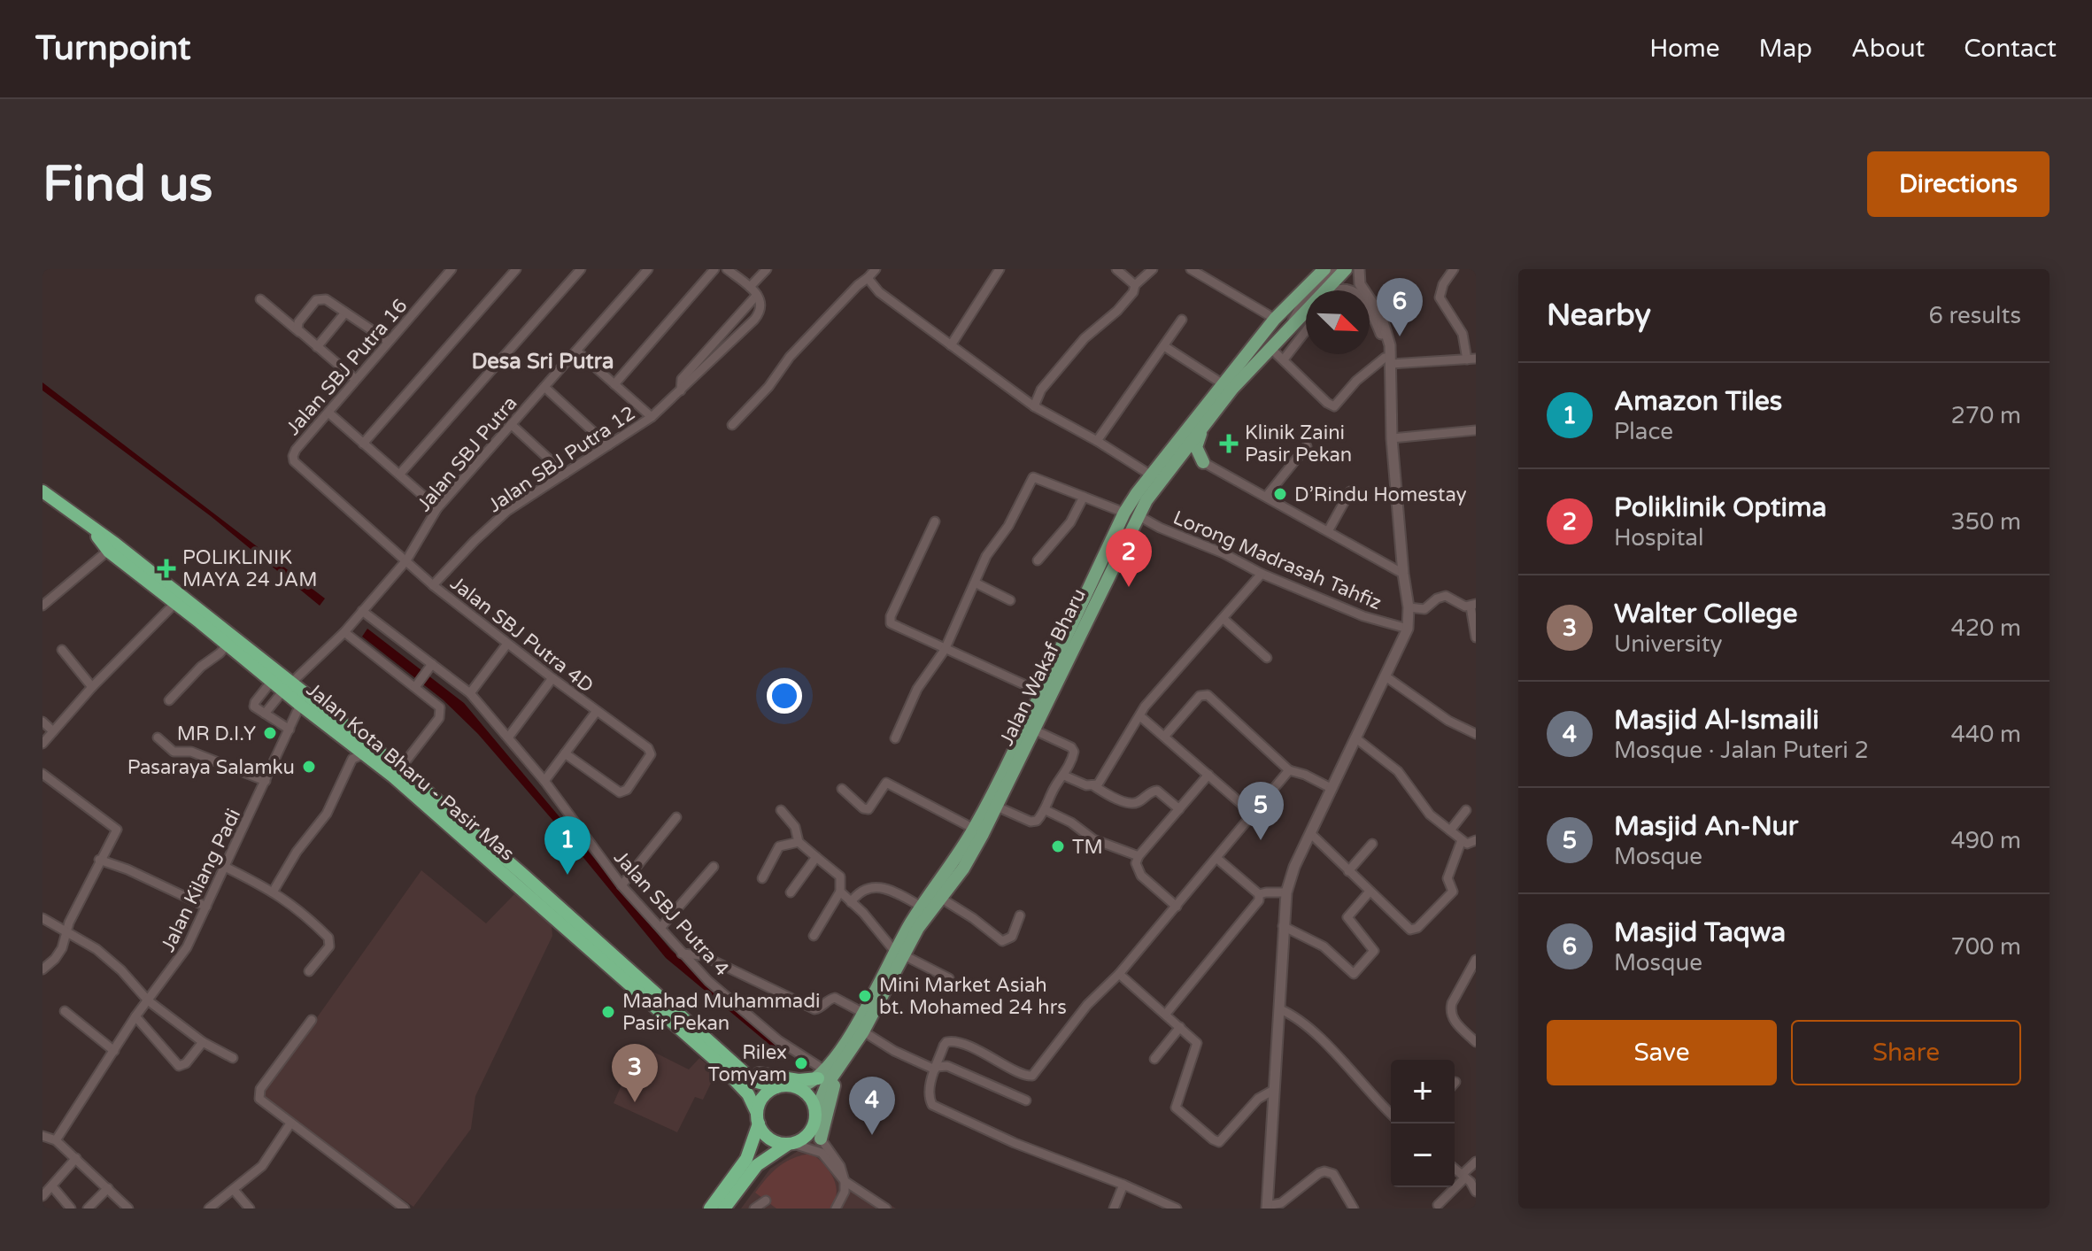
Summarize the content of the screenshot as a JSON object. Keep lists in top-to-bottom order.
{
  "streets": {
    "highway": ["Jalan Kota Bharu - Pasir Mas"],
    "main road": ["Jalan Wakaf Bharu"],
    "street": [
      "Jalan SBJ Putra 16",
      "Jalan SBJ Putra",
      "Jalan SBJ Putra 12",
      "Lorong Madrasah Tahfiz",
      "Jalan SBJ Putra 4D",
      "Jalan Kilang Padi",
      "Jalan SBJ Putra 4"
    ]
  },
  "crossings": [
    ["Jalan SBJ Putra 16", "Jalan SBJ Putra 4D"],
    ["Jalan SBJ Putra", "Jalan SBJ Putra 4D"],
    ["Jalan SBJ Putra", "Jalan Kota Bharu - Pasir Mas"],
    ["Jalan SBJ Putra", "Jalan SBJ Putra 4"],
    ["Jalan SBJ Putra 12", "Jalan SBJ Putra 4D"],
    ["Lorong Madrasah Tahfiz", "Jalan Wakaf Bharu"],
    ["Jalan Wakaf Bharu", "Jalan Kota Bharu - Pasir Mas"],
    ["Jalan Wakaf Bharu", "Jalan SBJ Putra 4"],
    ["Jalan Kota Bharu - Pasir Mas", "Jalan Kilang Padi"]
  ],
  "districts": ["Desa Sri Putra"],
  "places": {
    "health": ["Klinik Zaini Pasir Pekan", "POLIKLINIK MAYA 24 JAM"],
    "other": [
      "D’Rindu Homestay",
      "MR D.I.Y",
      "Pasaraya Salamku",
      "TM",
      "Mini Market Asiah bt. Mohamed 24 hrs",
      "Maahad Muhammadi Pasir Pekan",
      "Rilex Tomyam"
    ]
  },
  "north": "bottom right",
  "page": {
    "header": "Turnpoint",
    "nav": [
      "Home",
      "Map",
      "About",
      "Contact"
    ],
    "buttons": [
      "Directions",
      ["Save", "Share"]
    ],
    "title": "Find us",
    "heading": ["Nearby", "6 results"],
    "pins": [
      "6",
      "2",
      "5",
      "1",
      "3",
      "4"
    ],
    "list": [
      {
        "mark": "1",
        "name": "Amazon Tiles",
        "note": "Place",
        "value": "270 m"
      },
      {
        "mark": "2",
        "name": "Poliklinik Optima",
        "note": "Hospital",
        "value": "350 m"
      },
      {
        "mark": "3",
        "name": "Walter College",
        "note": "University",
        "value": "420 m"
      },
      {
        "mark": "4",
        "name": "Masjid Al-Ismaili",
        "note": "Mosque · Jalan Puteri 2",
        "value": "440 m"
      },
      {
        "mark": "5",
        "name": "Masjid An-Nur",
        "note": "Mosque",
        "value": "490 m"
      },
      {
        "mark": "6",
        "name": "Masjid Taqwa",
        "note": "Mosque",
        "value": "700 m"
      }
    ],
    "map_buttons": ["+", "−"]
  }
}
